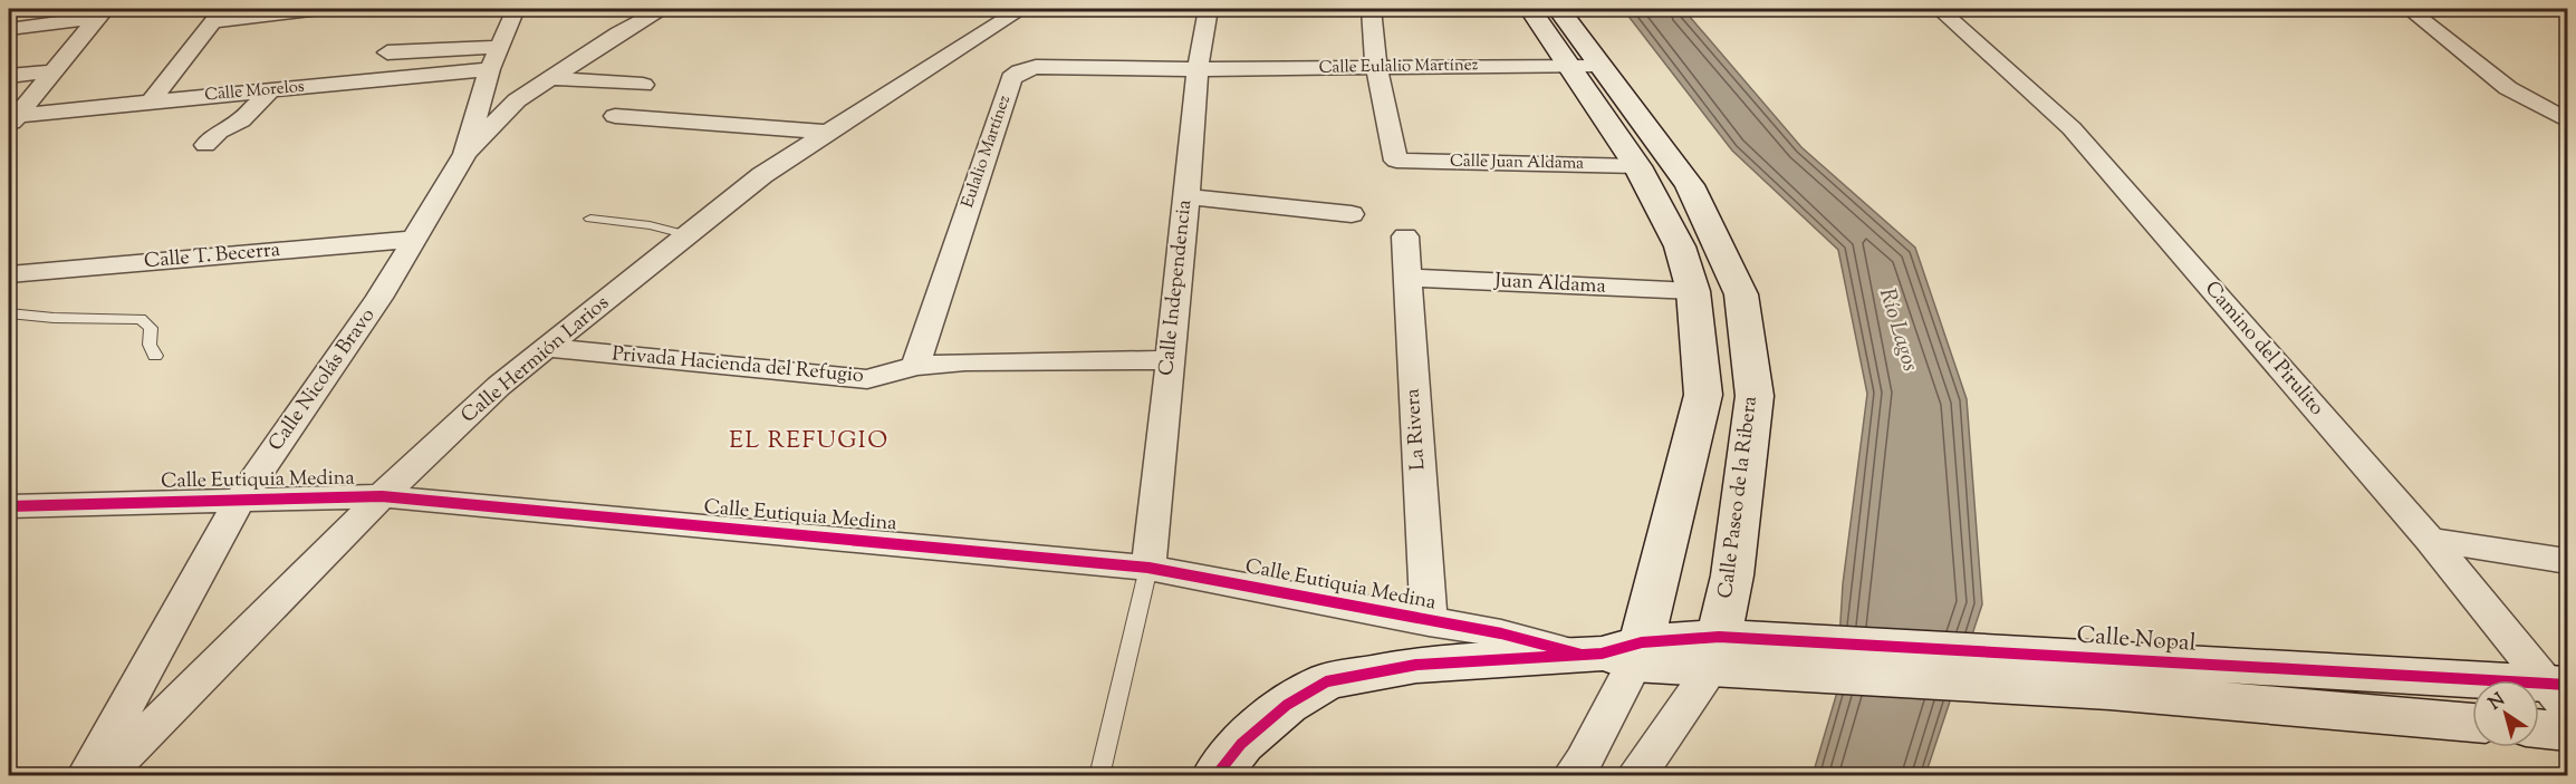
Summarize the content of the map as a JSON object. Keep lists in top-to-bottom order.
{
  "streets": {
    "street": [
      "Calle Eulalio Martínez",
      "Calle Morelos",
      "Eulalio Martínez",
      "Calle Juan Aldama",
      "Calle T. Becerra",
      "Juan Aldama",
      "Calle Independencia",
      "Camino del Pirulito",
      "Calle Hermión Larios",
      "Privada Hacienda del Refugio",
      "Calle Nicolás Bravo",
      "La Rivera",
      "Calle Eutiquia Medina",
      "Calle Paseo de la Ribera",
      "Calle Nopal"
    ]
  },
  "crossings": [
    ["Calle Eulalio Martínez", "Eulalio Martínez"],
    ["Calle Eulalio Martínez", "Calle Juan Aldama"],
    ["Calle Eulalio Martínez", "Calle Independencia"],
    ["Calle Eulalio Martínez", "Calle Paseo de la Ribera"],
    ["Calle Morelos", "Calle Nicolás Bravo"],
    ["Eulalio Martínez", "Calle Independencia"],
    ["Eulalio Martínez", "Privada Hacienda del Refugio"],
    ["Calle Juan Aldama", "Calle Paseo de la Ribera"],
    ["Calle T. Becerra", "Calle Nicolás Bravo"],
    ["Juan Aldama", "La Rivera"],
    ["Juan Aldama", "Calle Paseo de la Ribera"],
    ["Calle Independencia", "Privada Hacienda del Refugio"],
    ["Calle Independencia", "Calle Eutiquia Medina"],
    ["Camino del Pirulito", "Calle Nopal"],
    ["Calle Hermión Larios", "Privada Hacienda del Refugio"],
    ["Calle Hermión Larios", "Calle Eutiquia Medina"],
    ["Calle Nicolás Bravo", "Calle Eutiquia Medina"],
    ["La Rivera", "Calle Eutiquia Medina"],
    ["Calle Eutiquia Medina", "Calle Paseo de la Ribera"],
    ["Calle Eutiquia Medina", "Calle Nopal"],
    ["Calle Paseo de la Ribera", "Calle Nopal"]
  ],
  "districts": ["EL REFUGIO"],
  "water": ["Río Lagos"],
  "north": "top left"
}
